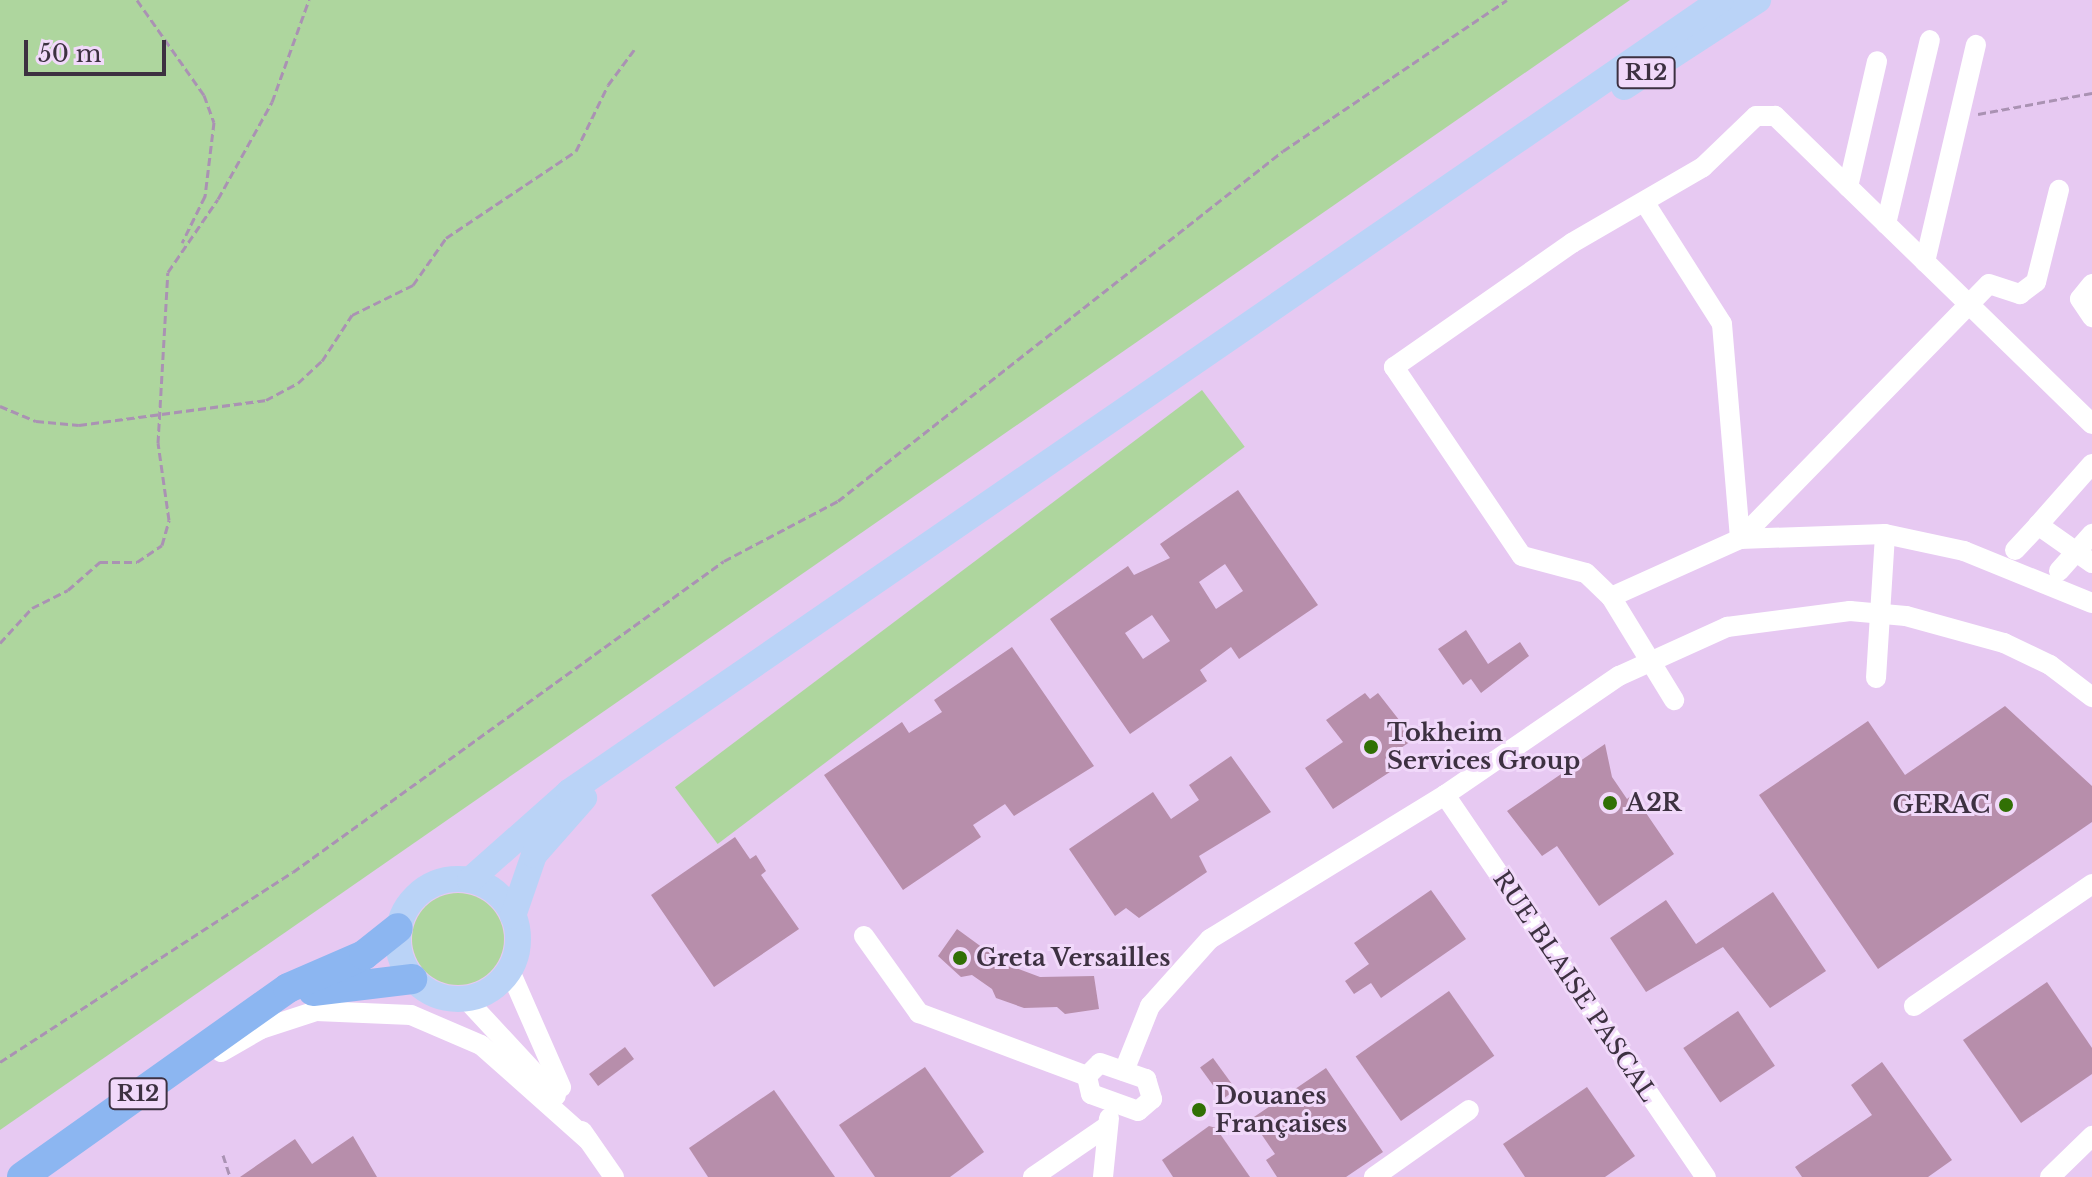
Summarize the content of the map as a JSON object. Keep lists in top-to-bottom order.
{
  "streets": {
    "highway": ["R12"],
    "street": ["RUE BLAISE PASCAL"]
  },
  "places": [
    "Tokheim Services Group",
    "A2R",
    "GERAC",
    "Greta Versailles",
    "Douanes Françaises"
  ],
  "scale_bar": "50 m"
}
